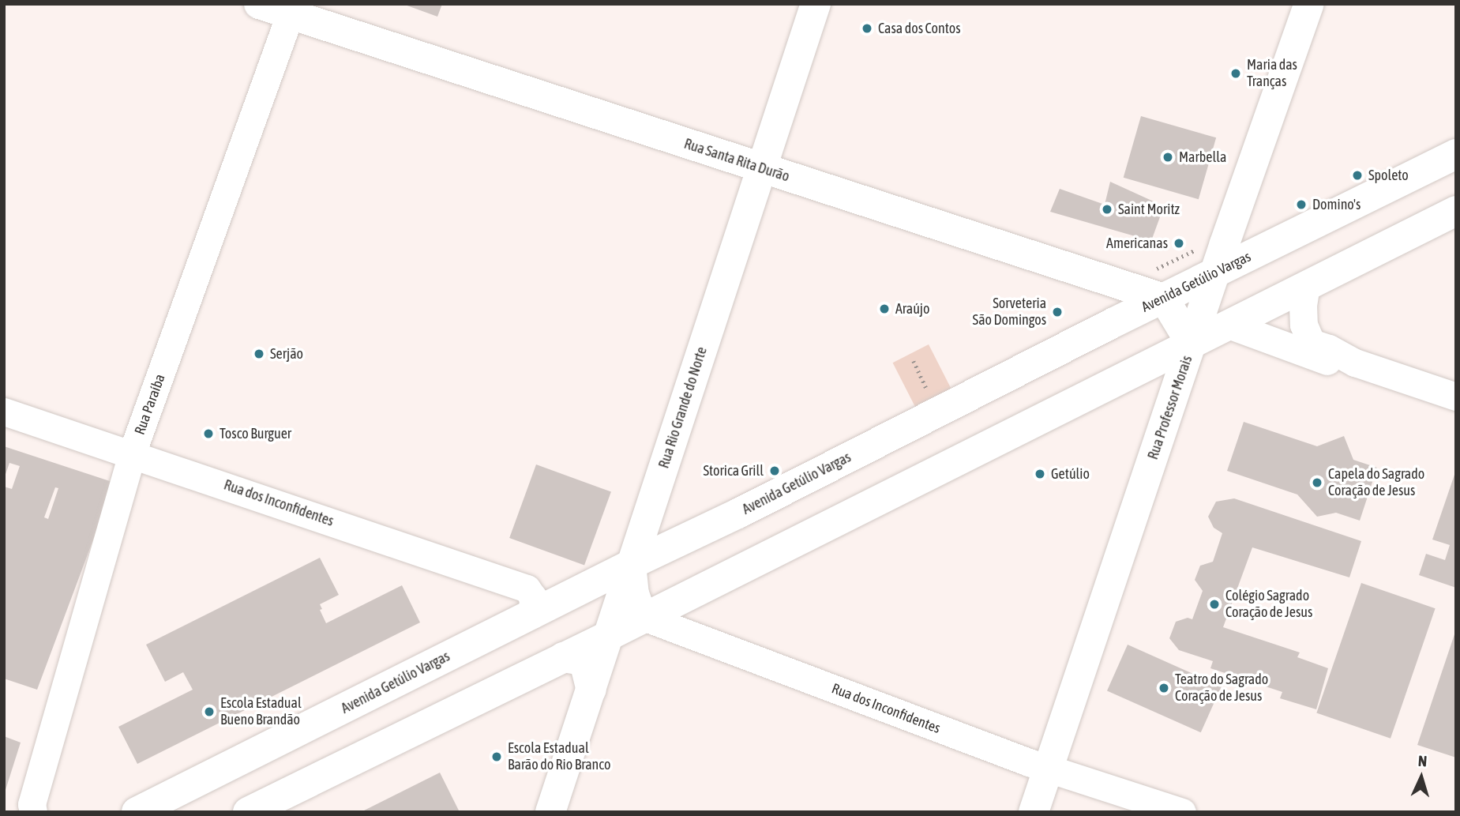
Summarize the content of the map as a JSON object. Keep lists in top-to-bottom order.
{
  "streets": {
    "main road": [
      "Rua Santa Rita Durão",
      "Avenida Getúlio Vargas",
      "Rua Rio Grande do Norte",
      "Rua Professor Morais"
    ],
    "street": ["Rua Paraíba", "Rua dos Inconfidentes"]
  },
  "crossings": [
    ["Rua Santa Rita Durão", "Avenida Getúlio Vargas"],
    ["Rua Santa Rita Durão", "Rua Paraíba"],
    ["Rua Santa Rita Durão", "Rua Rio Grande do Norte"],
    ["Avenida Getúlio Vargas", "Rua Rio Grande do Norte"],
    ["Avenida Getúlio Vargas", "Rua Professor Morais"],
    ["Avenida Getúlio Vargas", "Rua dos Inconfidentes"],
    ["Rua Paraíba", "Rua dos Inconfidentes"],
    ["Rua Professor Morais", "Rua dos Inconfidentes"]
  ],
  "places": [
    "Casa dos Contos",
    "Maria das Tranças",
    "Marbella",
    "Spoleto",
    "Domino's",
    "Saint Moritz",
    "Americanas",
    "Araújo",
    "Sorveteria São Domingos",
    "Serjão",
    "Tosco Burguer",
    "Storica Grill",
    "Getúlio",
    "Capela do Sagrado Coração de Jesus",
    "Colégio Sagrado Coração de Jesus",
    "Teatro do Sagrado Coração de Jesus",
    "Escola Estadual Bueno Brandão",
    "Escola Estadual Barão do Rio Branco"
  ],
  "north": "top"
}
